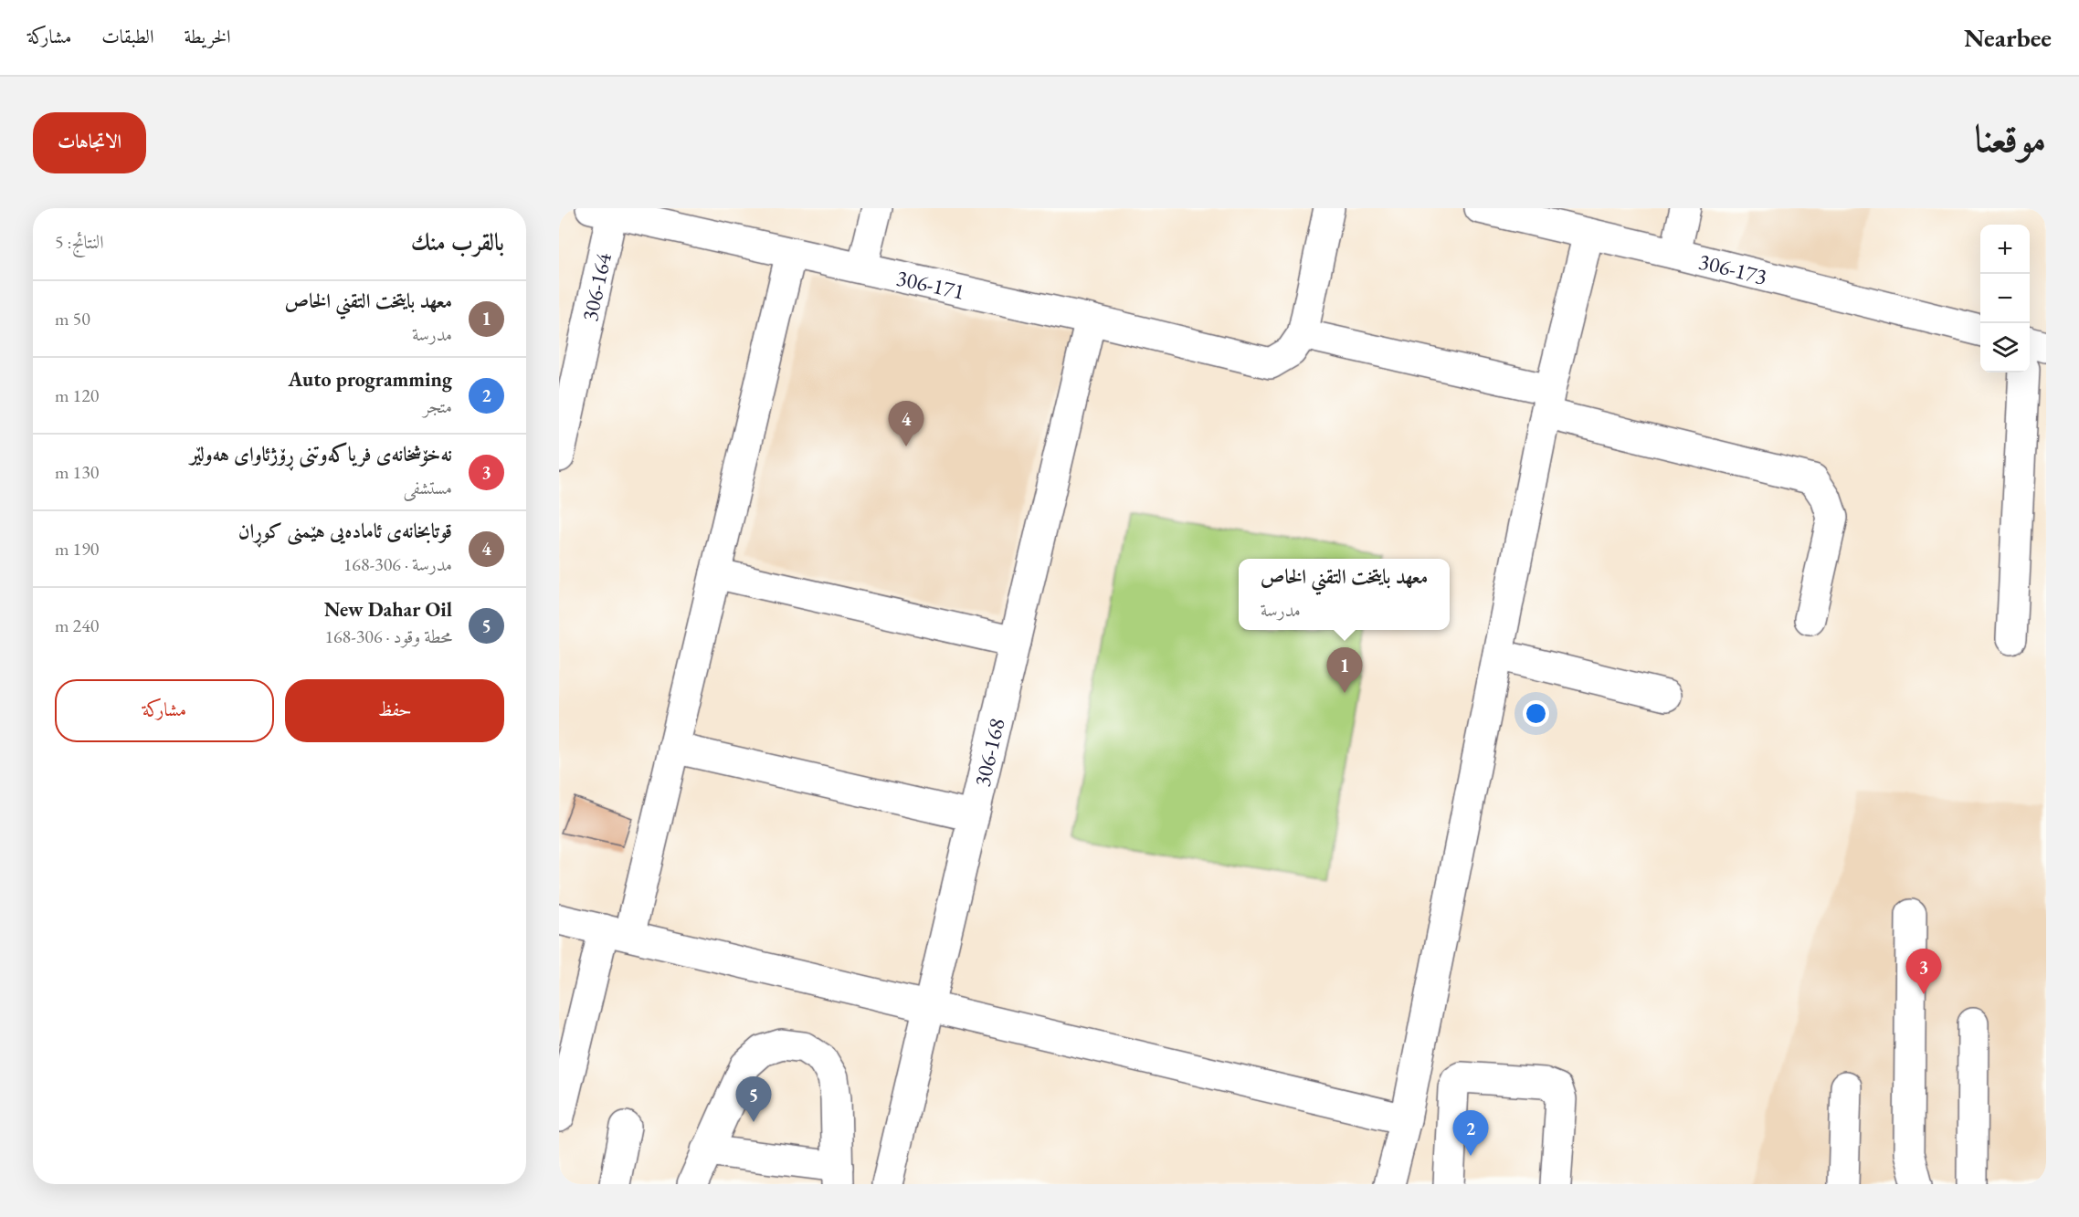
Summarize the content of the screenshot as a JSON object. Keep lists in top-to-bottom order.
{
  "streets": {
    "street": [
      "306-173",
      "306-171",
      "306-164",
      "306-168"
    ]
  },
  "crossings": [
    ["306-171", "306-164"],
    ["306-171", "306-168"]
  ],
  "page": {
    "header": "Nearbee",
    "nav": ["الخريطة", "الطبقات", "مشاركة"],
    "title": "موقعنا",
    "buttons": [
      "الاتجاهات",
      ["حفظ", "مشاركة"]
    ],
    "heading": ["بالقرب منك", "النتائج: 5"],
    "map_buttons": ["+", "−"],
    "list": [
      {
        "mark": "1",
        "name": "معهد بايتخت التقني الخاص",
        "note": "مدرسة",
        "value": "50 m"
      },
      {
        "mark": "2",
        "name": "Auto programming",
        "note": "متجر",
        "value": "120 m"
      },
      {
        "mark": "3",
        "name": "نەخۆشخانەی فریاکەوتنی ڕۆژئاوای هەولێر",
        "note": "مستشفى",
        "value": "130 m"
      },
      {
        "mark": "4",
        "name": "قوتابخانەی ئامادەیی هێمنی کوڕان",
        "note": "مدرسة · 306-168",
        "value": "190 m"
      },
      {
        "mark": "5",
        "name": "New Dahar Oil",
        "note": "محطة وقود · 306-168",
        "value": "240 m"
      }
    ],
    "pins": [
      "4",
      "1",
      "3",
      "5",
      "2"
    ],
    "popup": ["معهد بايتخت التقني الخاص", "مدرسة"]
  }
}
